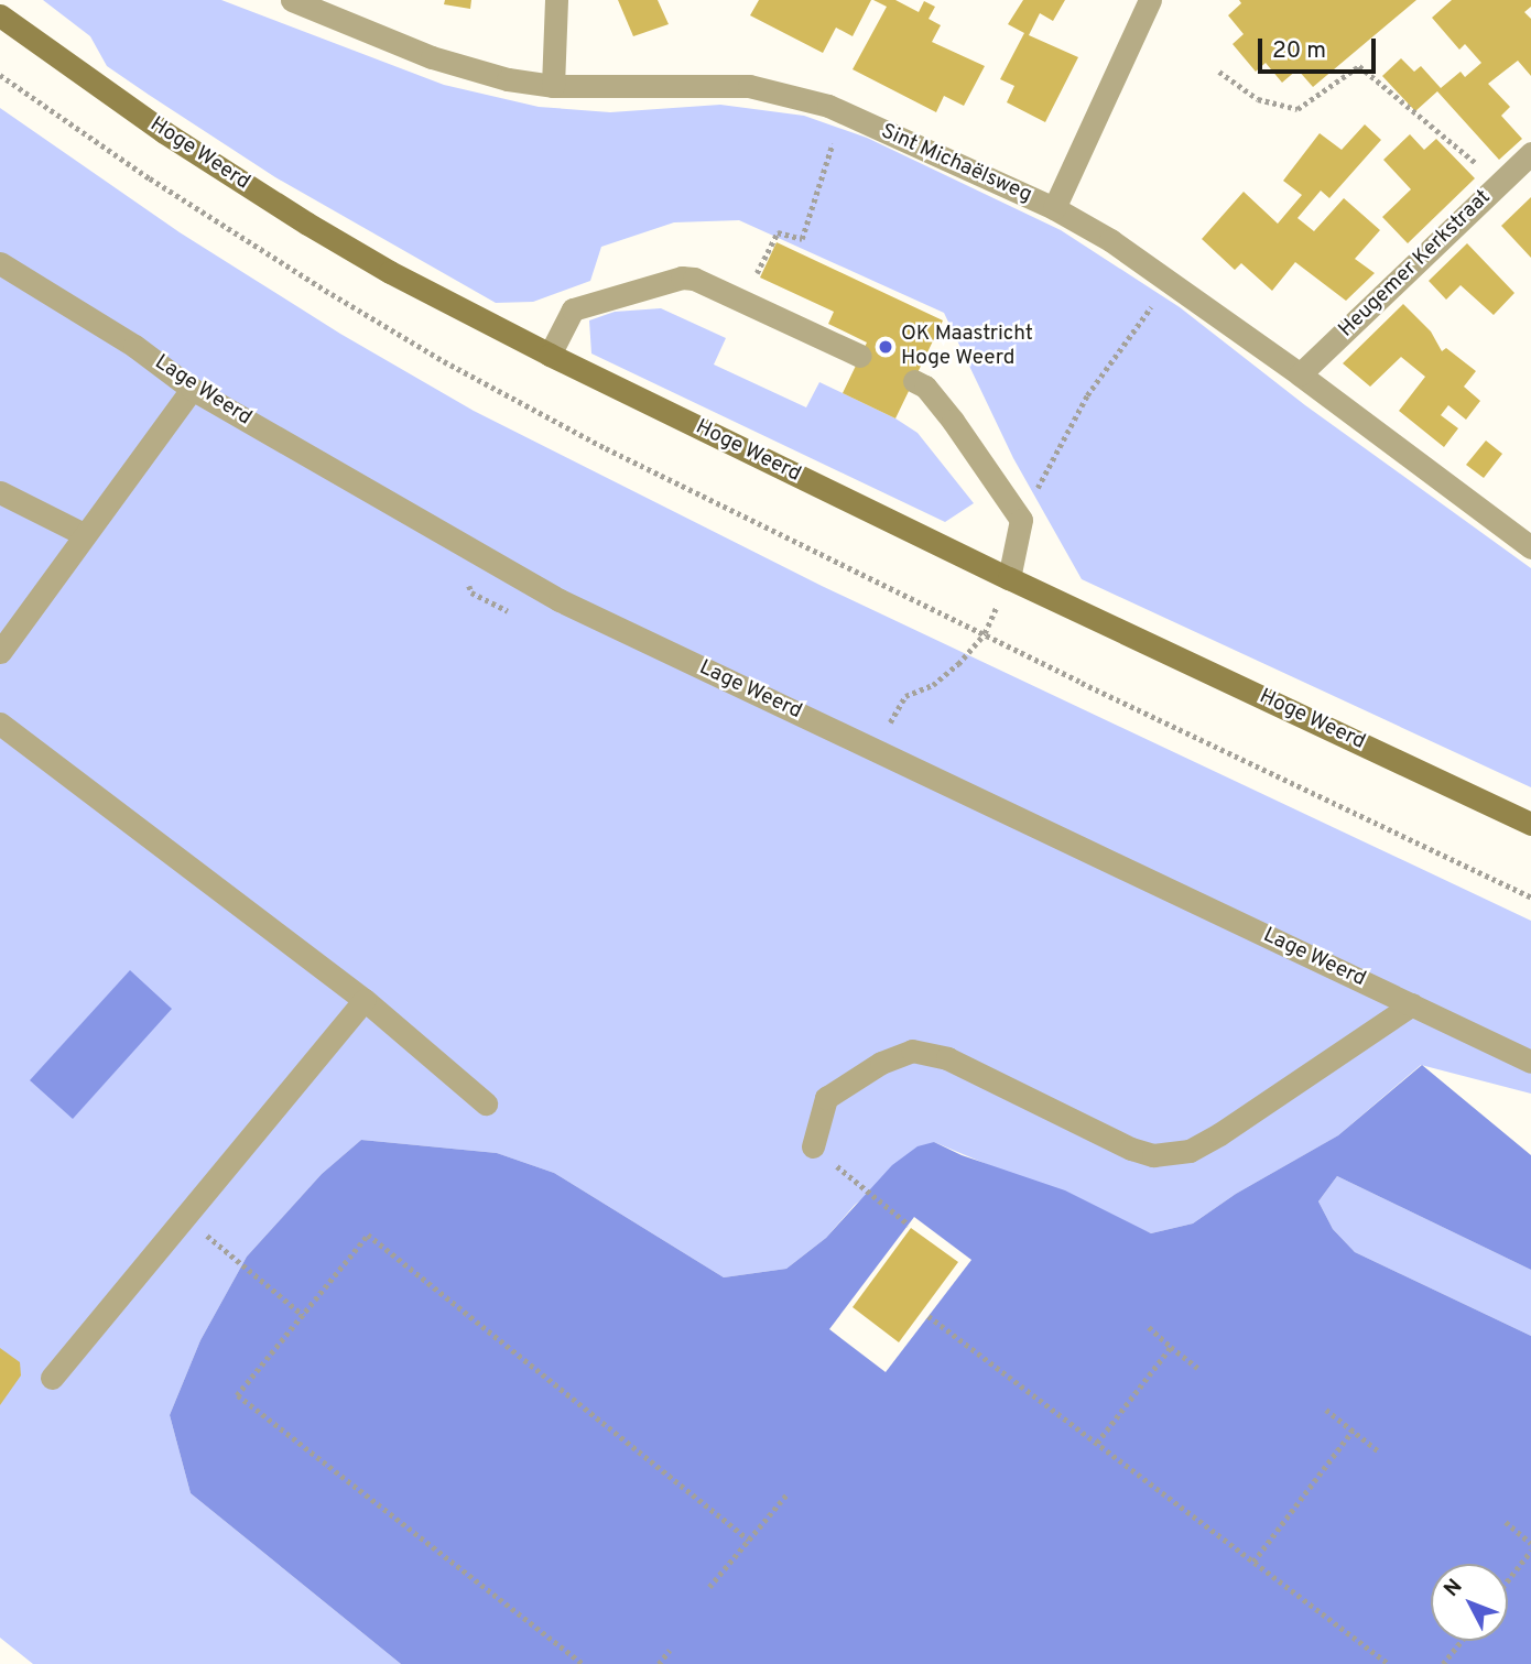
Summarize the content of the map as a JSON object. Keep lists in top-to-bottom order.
{
  "streets": {
    "main road": ["Hoge Weerd"],
    "street": ["Sint Michaëlsweg", "Heugemer Kerkstraat", "Lage Weerd"]
  },
  "crossings": [
    ["Sint Michaëlsweg", "Heugemer Kerkstraat"]
  ],
  "places": ["OK Maastricht Hoge Weerd"],
  "scale_bar": "20 m",
  "north": "top left"
}
